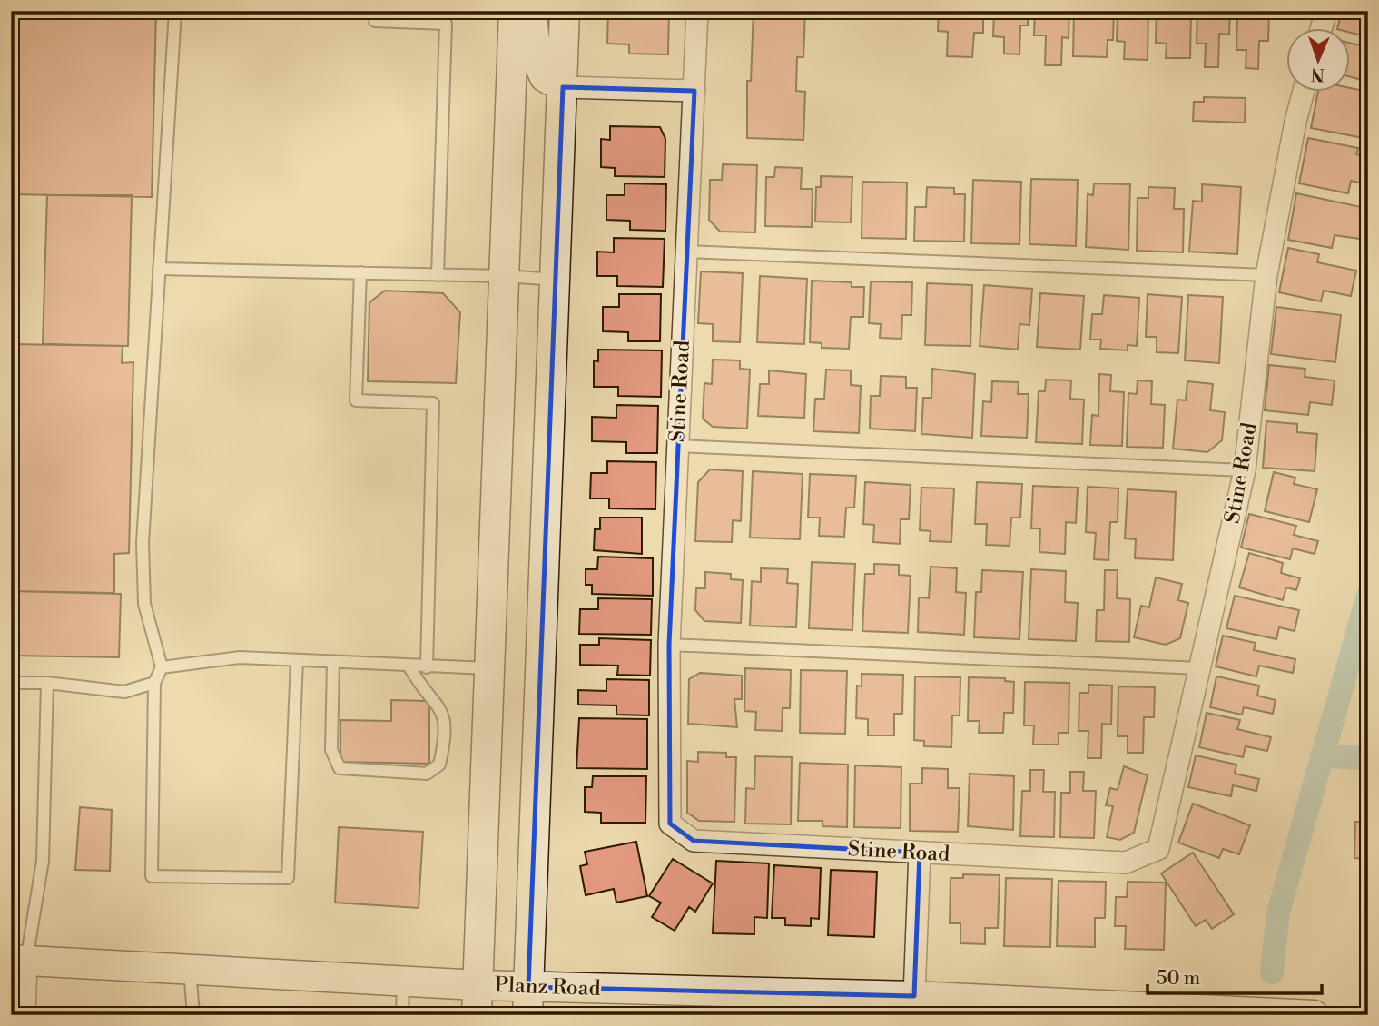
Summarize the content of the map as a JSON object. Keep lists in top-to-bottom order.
{
  "streets": {
    "main road": ["Planz Road"],
    "street": ["Stine Road"]
  },
  "scale_bar": "50 m",
  "north": "bottom"
}
